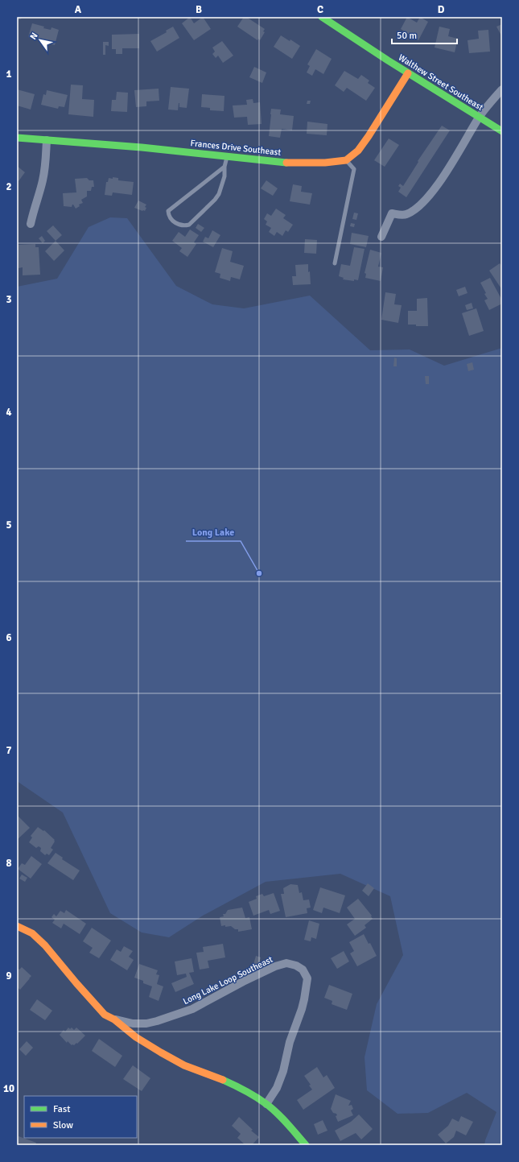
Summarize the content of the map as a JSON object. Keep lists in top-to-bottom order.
{
  "streets": {
    "street": ["Walthew Street Southeast", "Frances Drive Southeast", "Long Lake Loop Southeast"]
  },
  "places": ["Long Lake"],
  "legend": ["Fast", "Slow"],
  "scale_bar": "50 m",
  "north": "top left",
  "grid": {
    "columns": [
      "A",
      "B",
      "C",
      "D"
    ],
    "rows": [
      "1",
      "2",
      "3",
      "4",
      "5",
      "6",
      "7",
      "8",
      "9",
      "10"
    ]
  }
}
